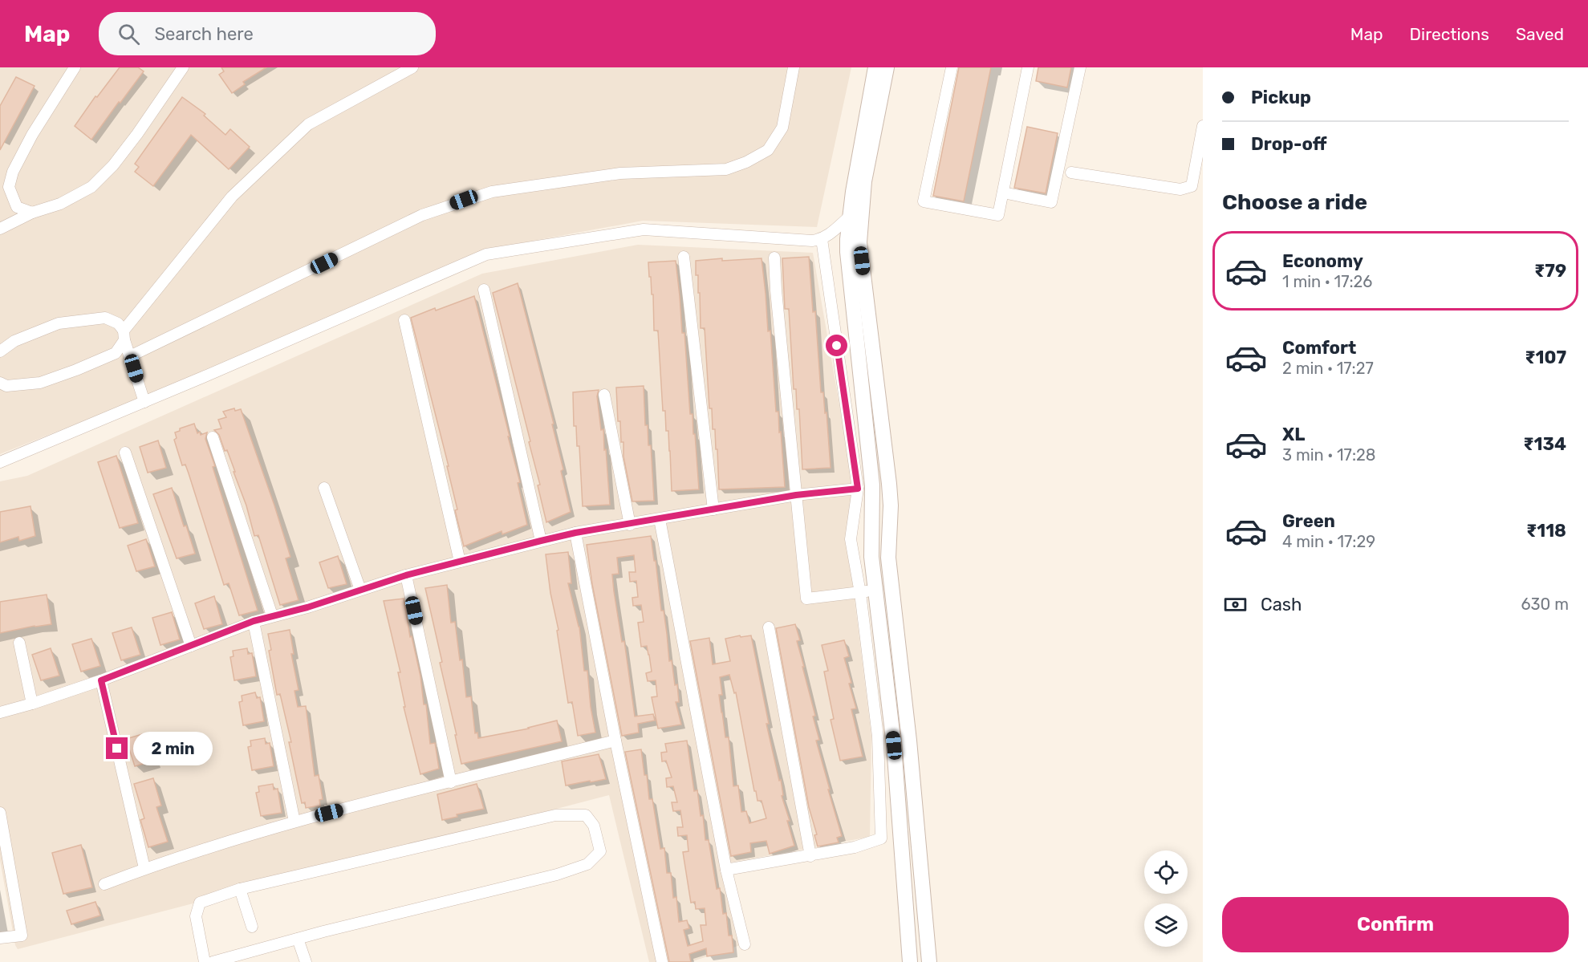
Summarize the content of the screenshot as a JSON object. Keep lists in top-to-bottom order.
{
  "page": {
    "header": "Map",
    "search": "Search here",
    "nav": ["Map", "Directions", "Saved"],
    "banner": ["Pickup", "Drop-off"],
    "heading": "Choose a ride",
    "list": [
      {
        "name": "Economy",
        "note": "1 min · 17:26",
        "value": "₹79"
      },
      {
        "name": "Comfort",
        "note": "2 min · 17:27",
        "value": "₹107"
      },
      {
        "name": "XL",
        "note": "3 min · 17:28",
        "value": "₹134"
      },
      {
        "name": "Green",
        "note": "4 min · 17:29",
        "value": "₹118"
      }
    ],
    "pay": ["Cash", "630 m"],
    "bubble": "2 min",
    "buttons": "Confirm"
  }
}
